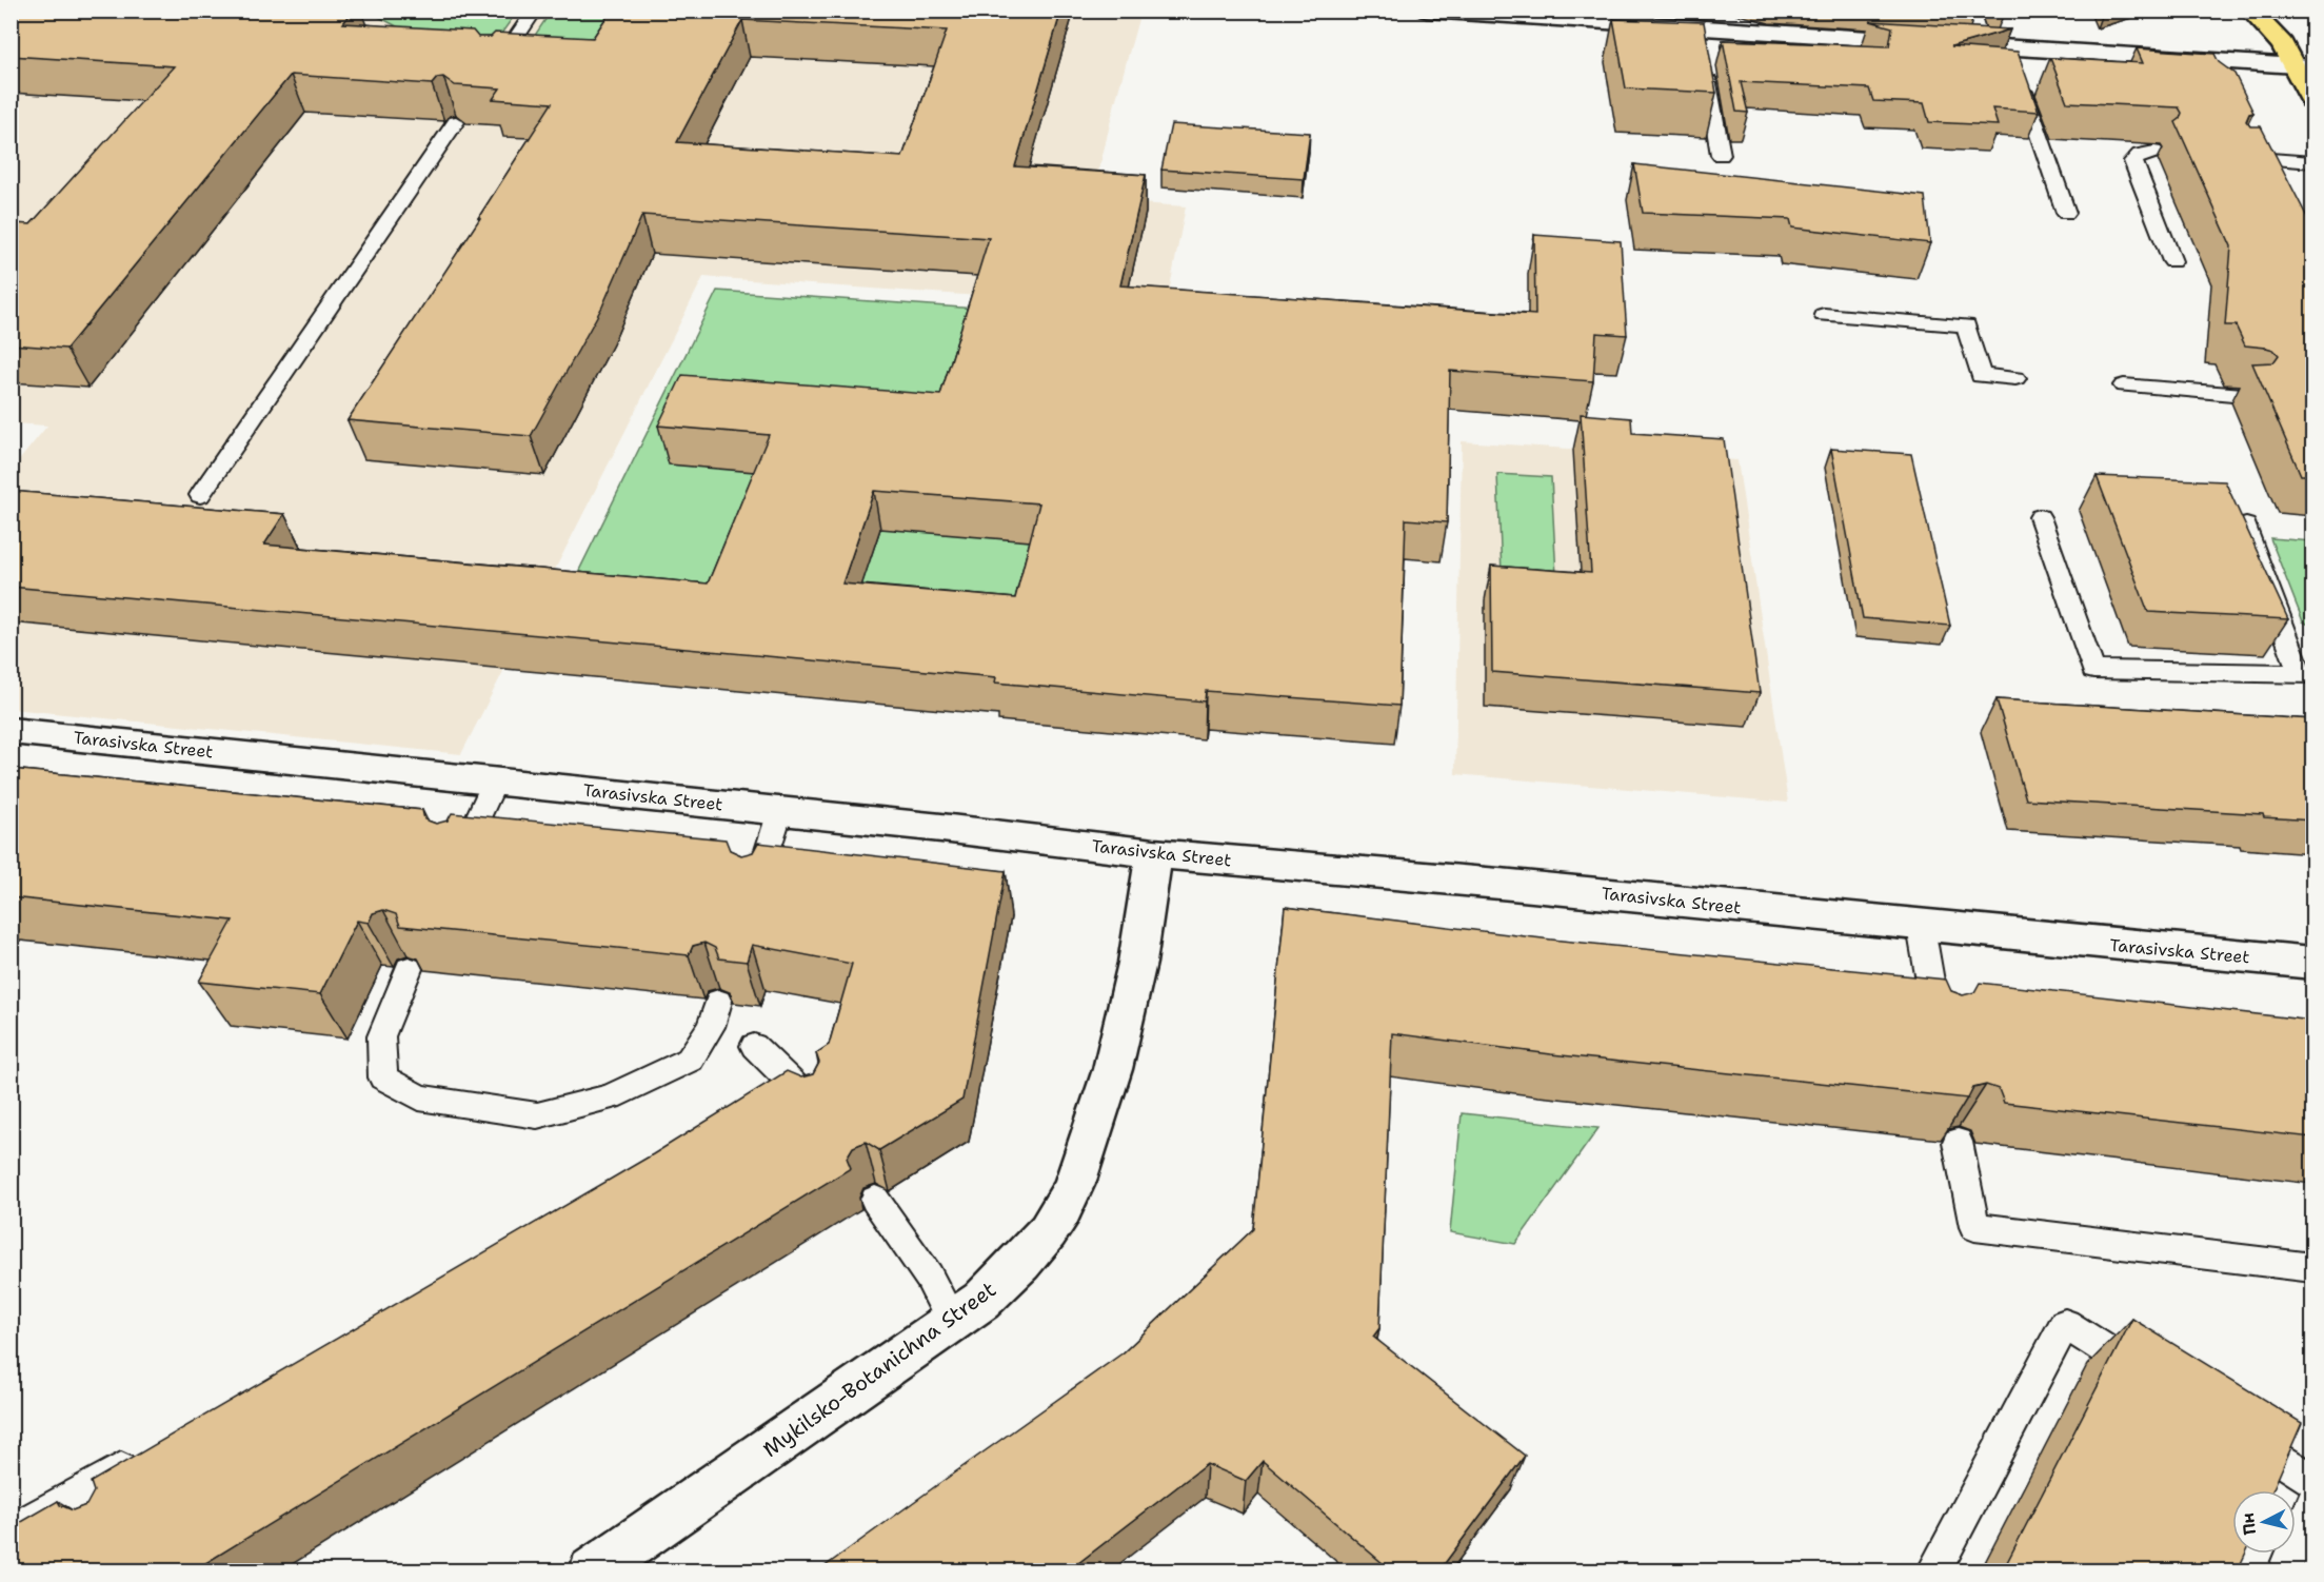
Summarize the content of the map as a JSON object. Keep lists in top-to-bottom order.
{
  "streets": {
    "street": ["Tarasivska Street", "Mykilsko-Botanichna Street"]
  },
  "crossings": [
    ["Tarasivska Street", "Mykilsko-Botanichna Street"]
  ],
  "north": "left"
}
